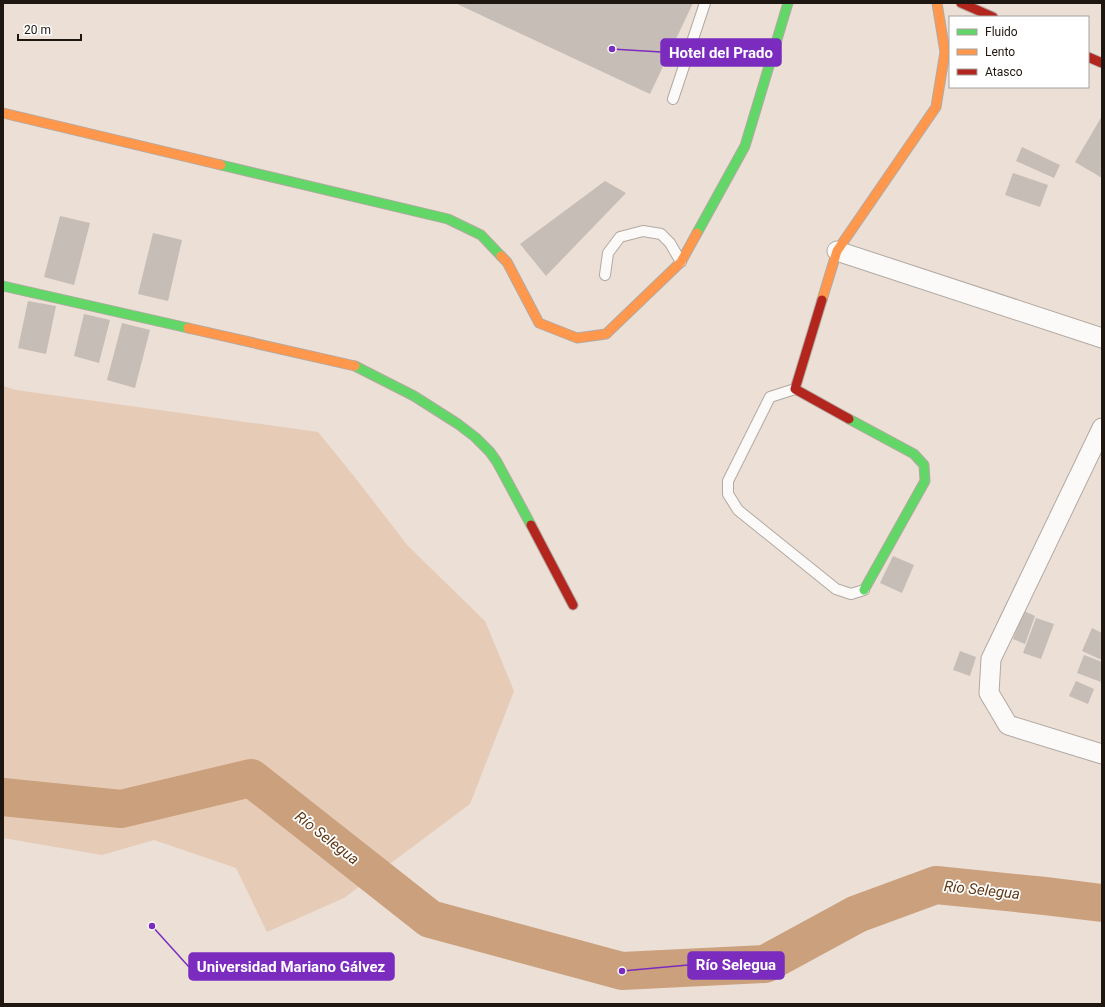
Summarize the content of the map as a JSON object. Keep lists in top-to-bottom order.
{
  "water": ["Río Selegua"],
  "places": ["Hotel del Prado", "Universidad Mariano Gálvez", "Río Selegua"],
  "legend": ["Fluido", "Lento", "Atasco"],
  "scale_bar": "20 m"
}
